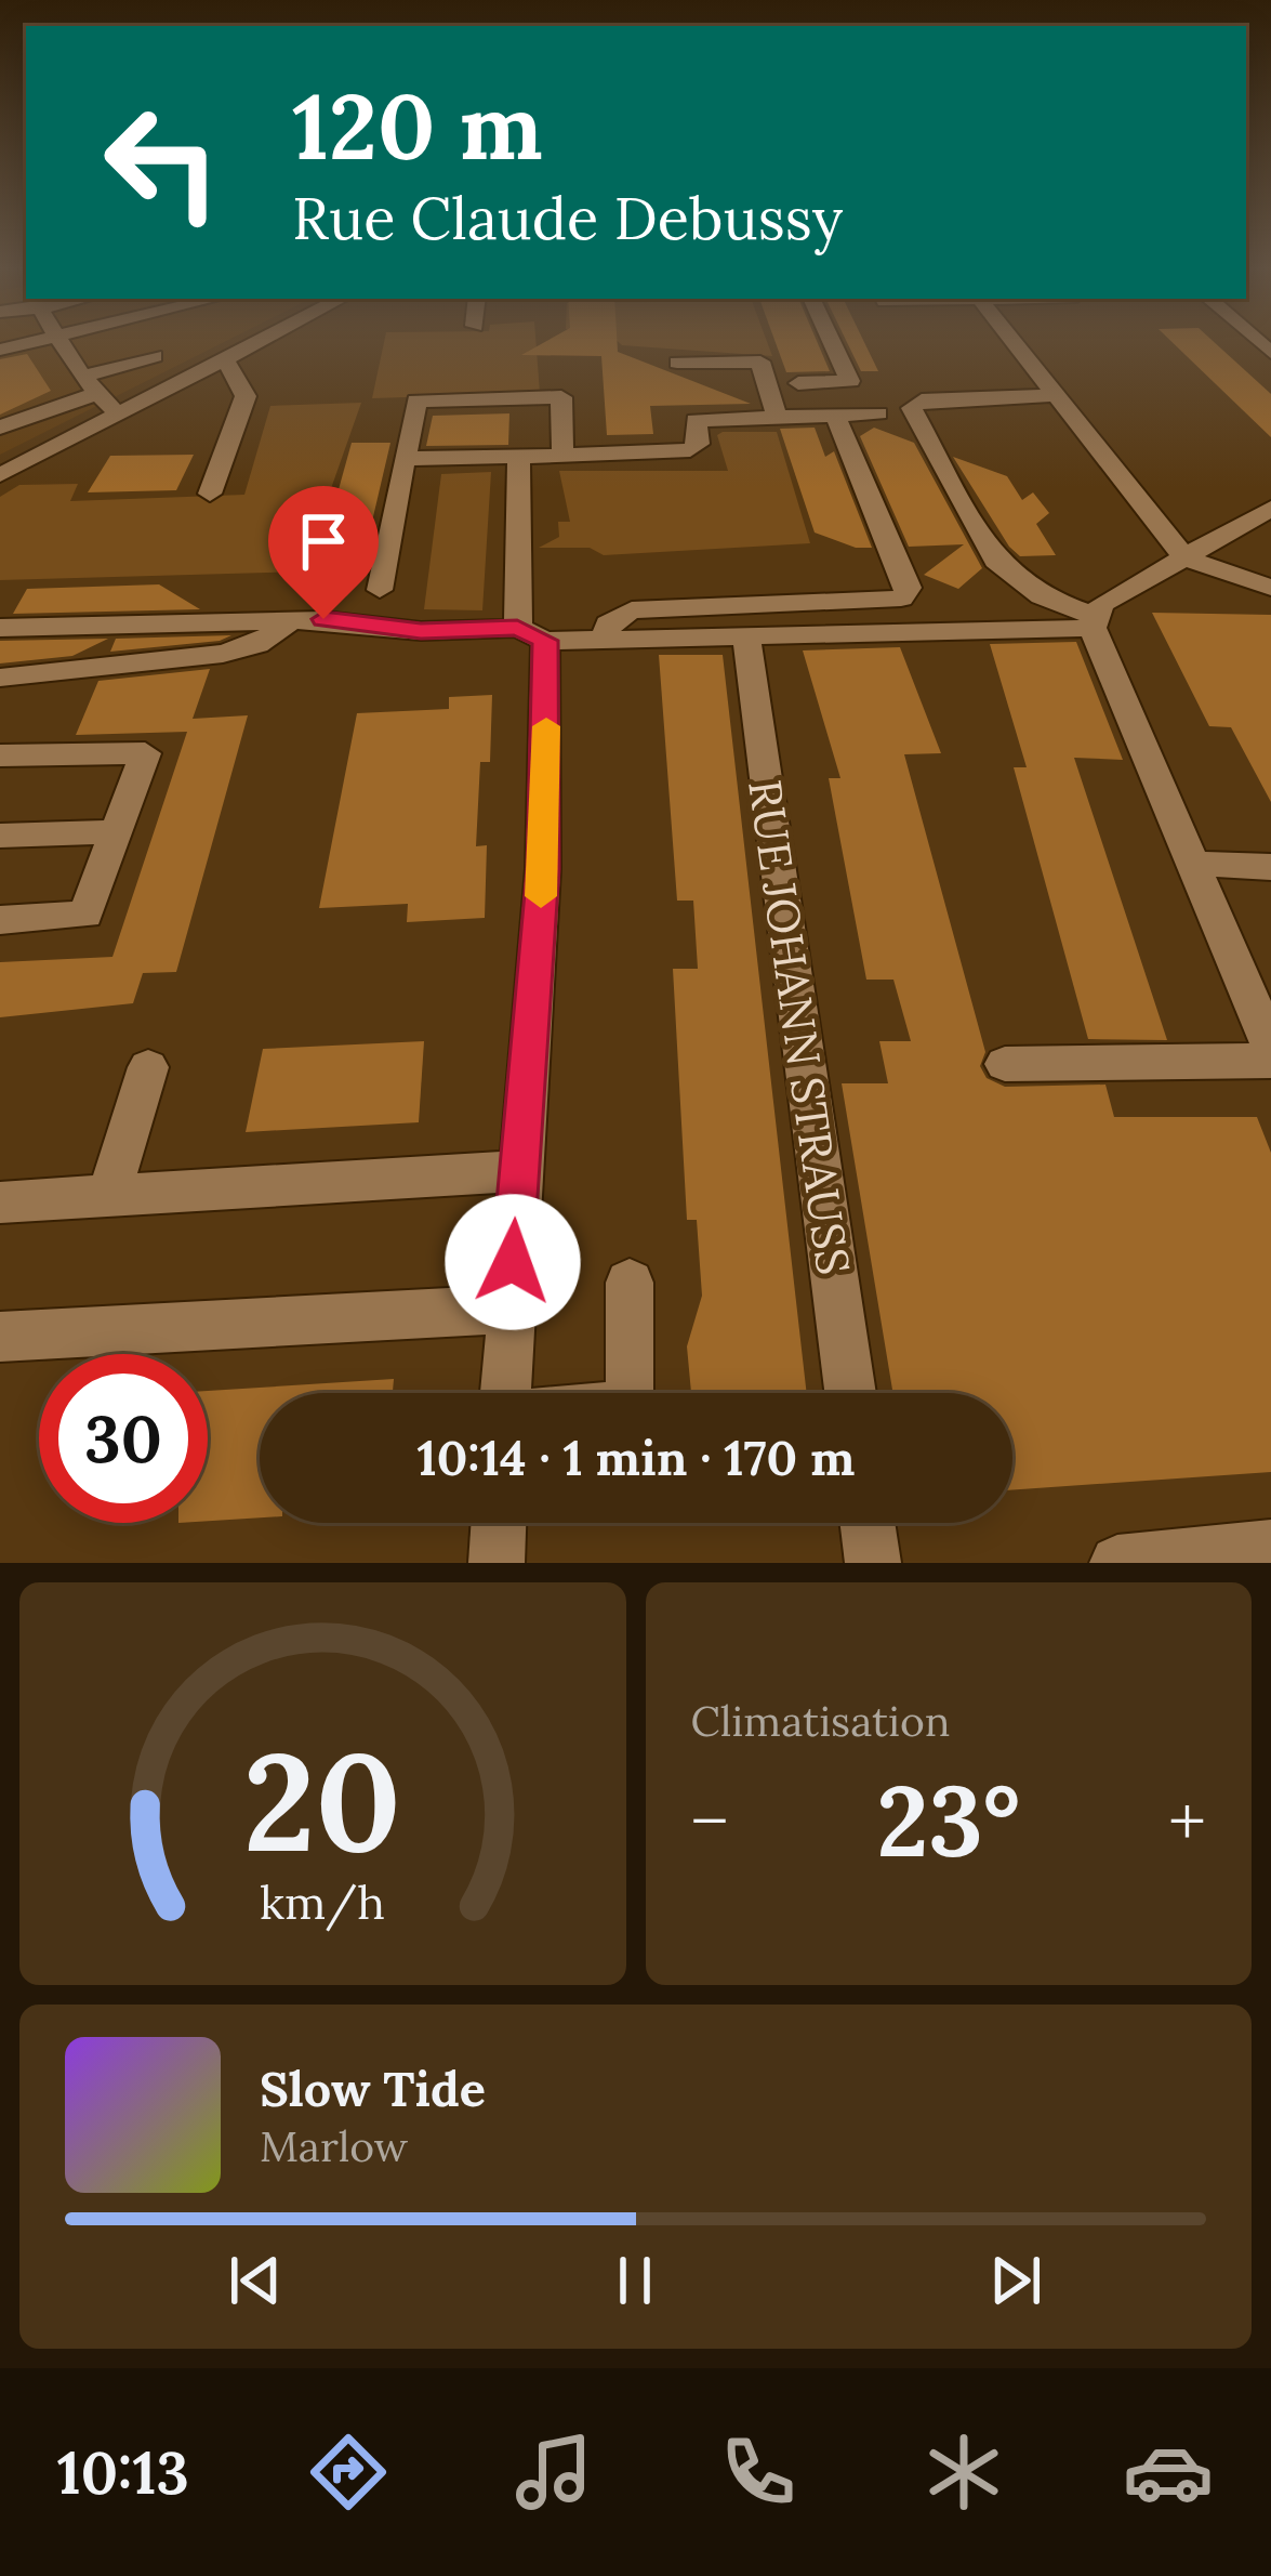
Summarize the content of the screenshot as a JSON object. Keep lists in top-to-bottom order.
{
  "streets": {
    "street": ["RUE JOHANN STRAUSS"]
  },
  "page": {
    "turn": ["120 m", "Rue Claude Debussy"],
    "limit": "30",
    "trip": "10:14 · 1 min · 170 m",
    "tile": "Climatisation",
    "heat": ["−", "23°", "+"],
    "song": ["Slow Tide", "Marlow"],
    "tabs": "10:13",
    "gauge": ["20", "km/h"]
  }
}
